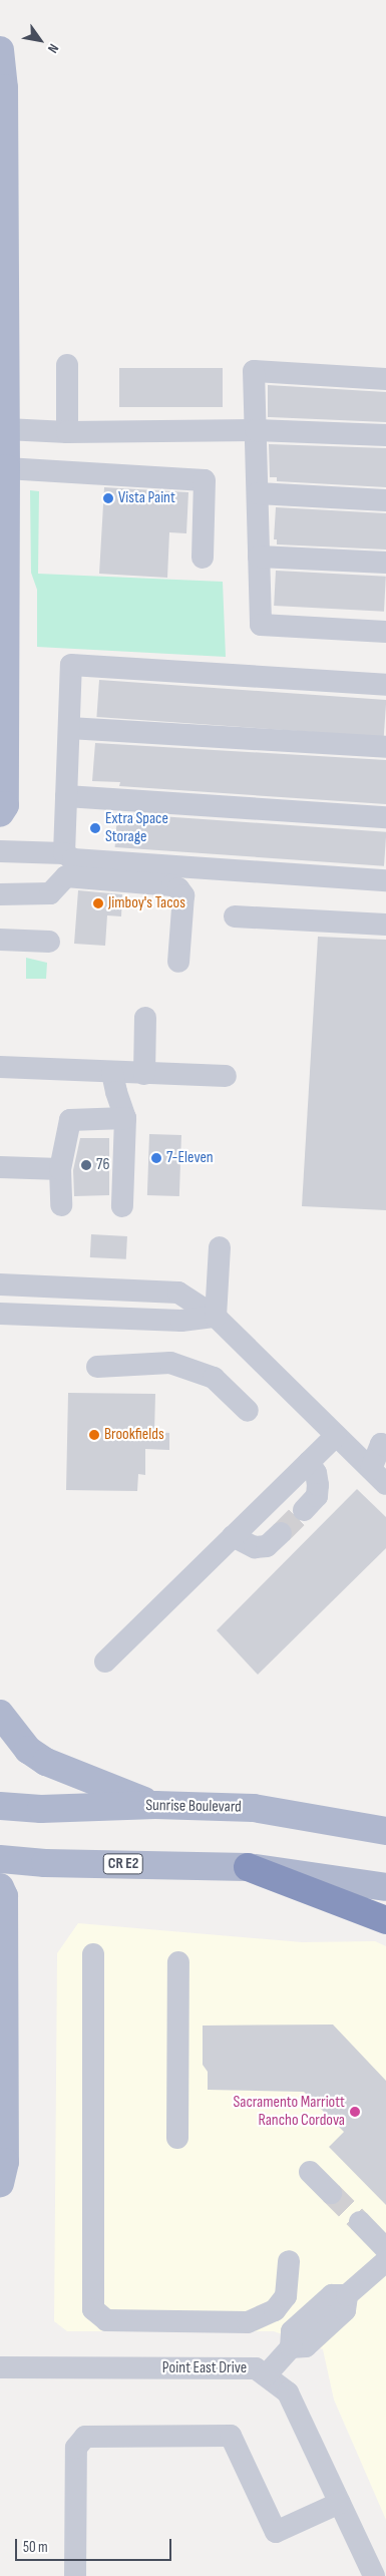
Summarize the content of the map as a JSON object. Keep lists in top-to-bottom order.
{
  "streets": {
    "main road": ["Sunrise Boulevard", "CR E2"],
    "street": ["Point East Drive"]
  },
  "places": [
    "Vista Paint",
    "Extra Space Storage",
    "Jimboy's Tacos",
    "7-Eleven",
    "76",
    "Brookfields",
    "Sacramento Marriott Rancho Cordova"
  ],
  "scale_bar": "50 m",
  "north": "bottom right"
}
